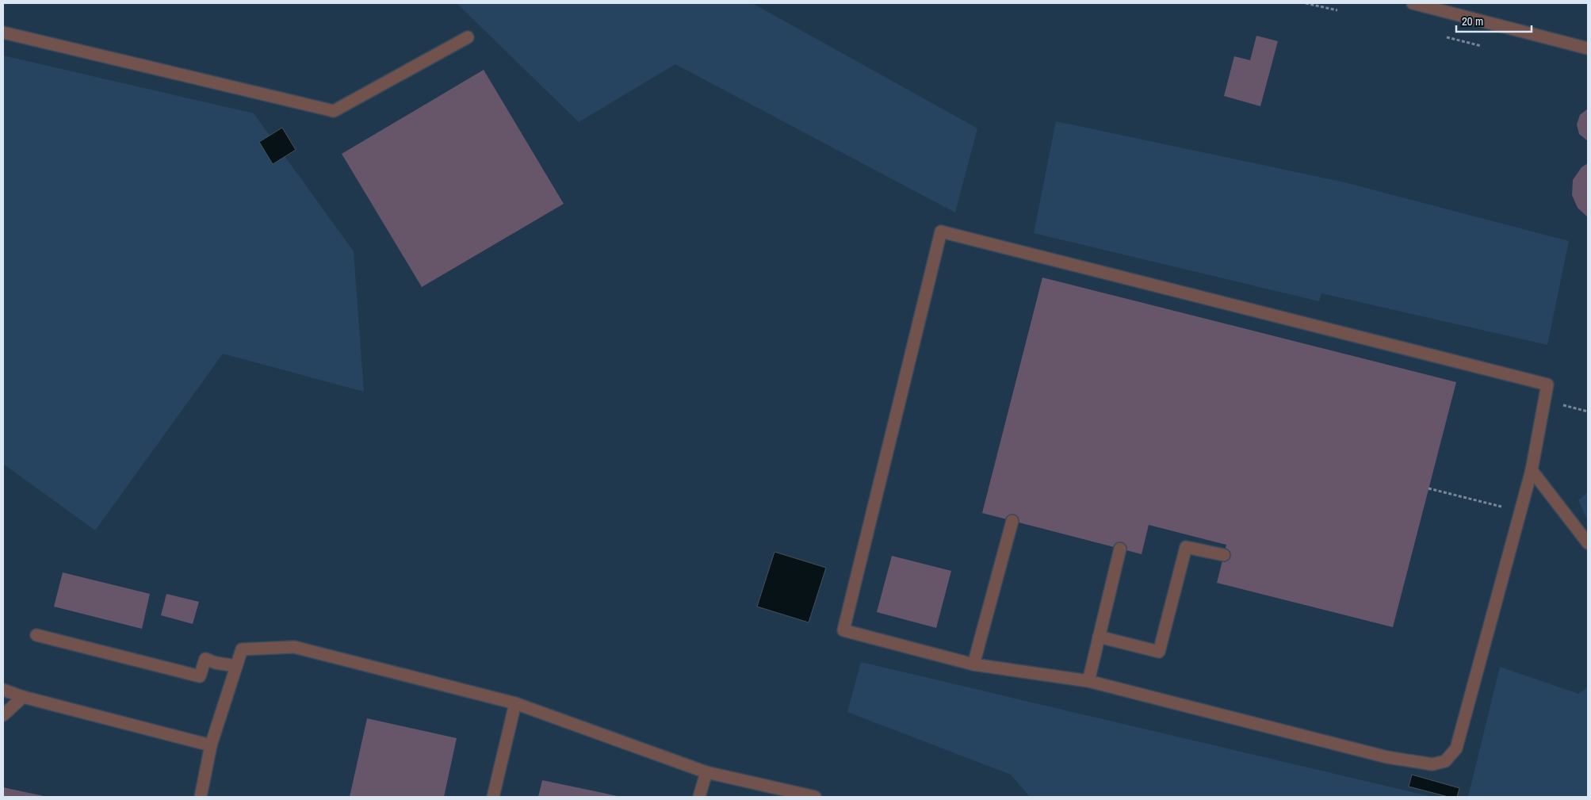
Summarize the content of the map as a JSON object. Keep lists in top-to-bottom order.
{
  "scale_bar": "20 m"
}
